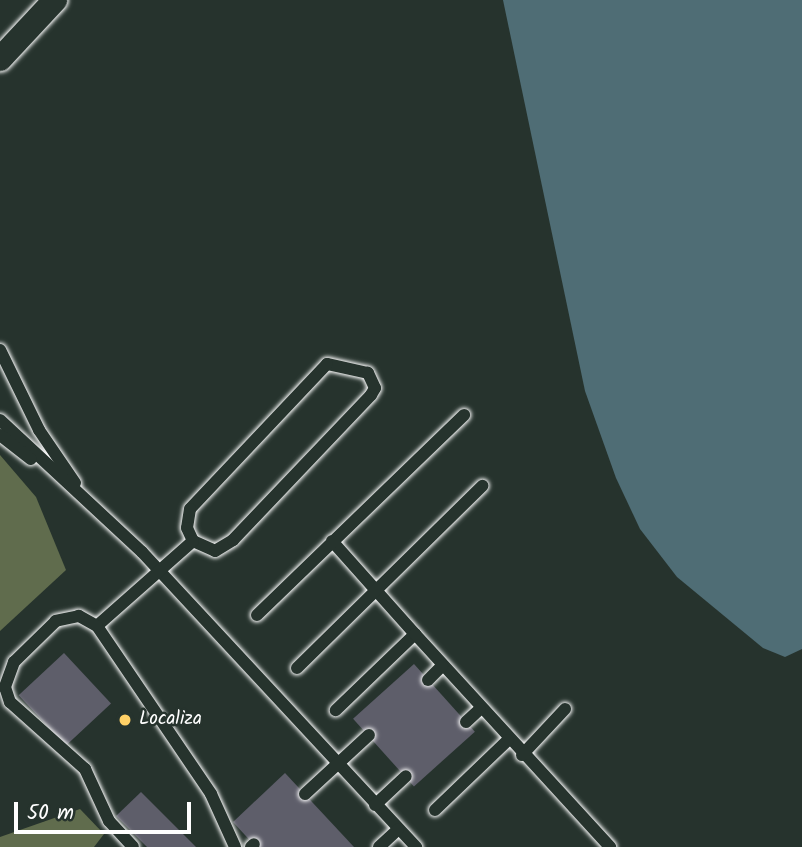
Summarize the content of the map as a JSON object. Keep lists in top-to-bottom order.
{
  "places": ["Localiza"],
  "scale_bar": "50 m"
}
